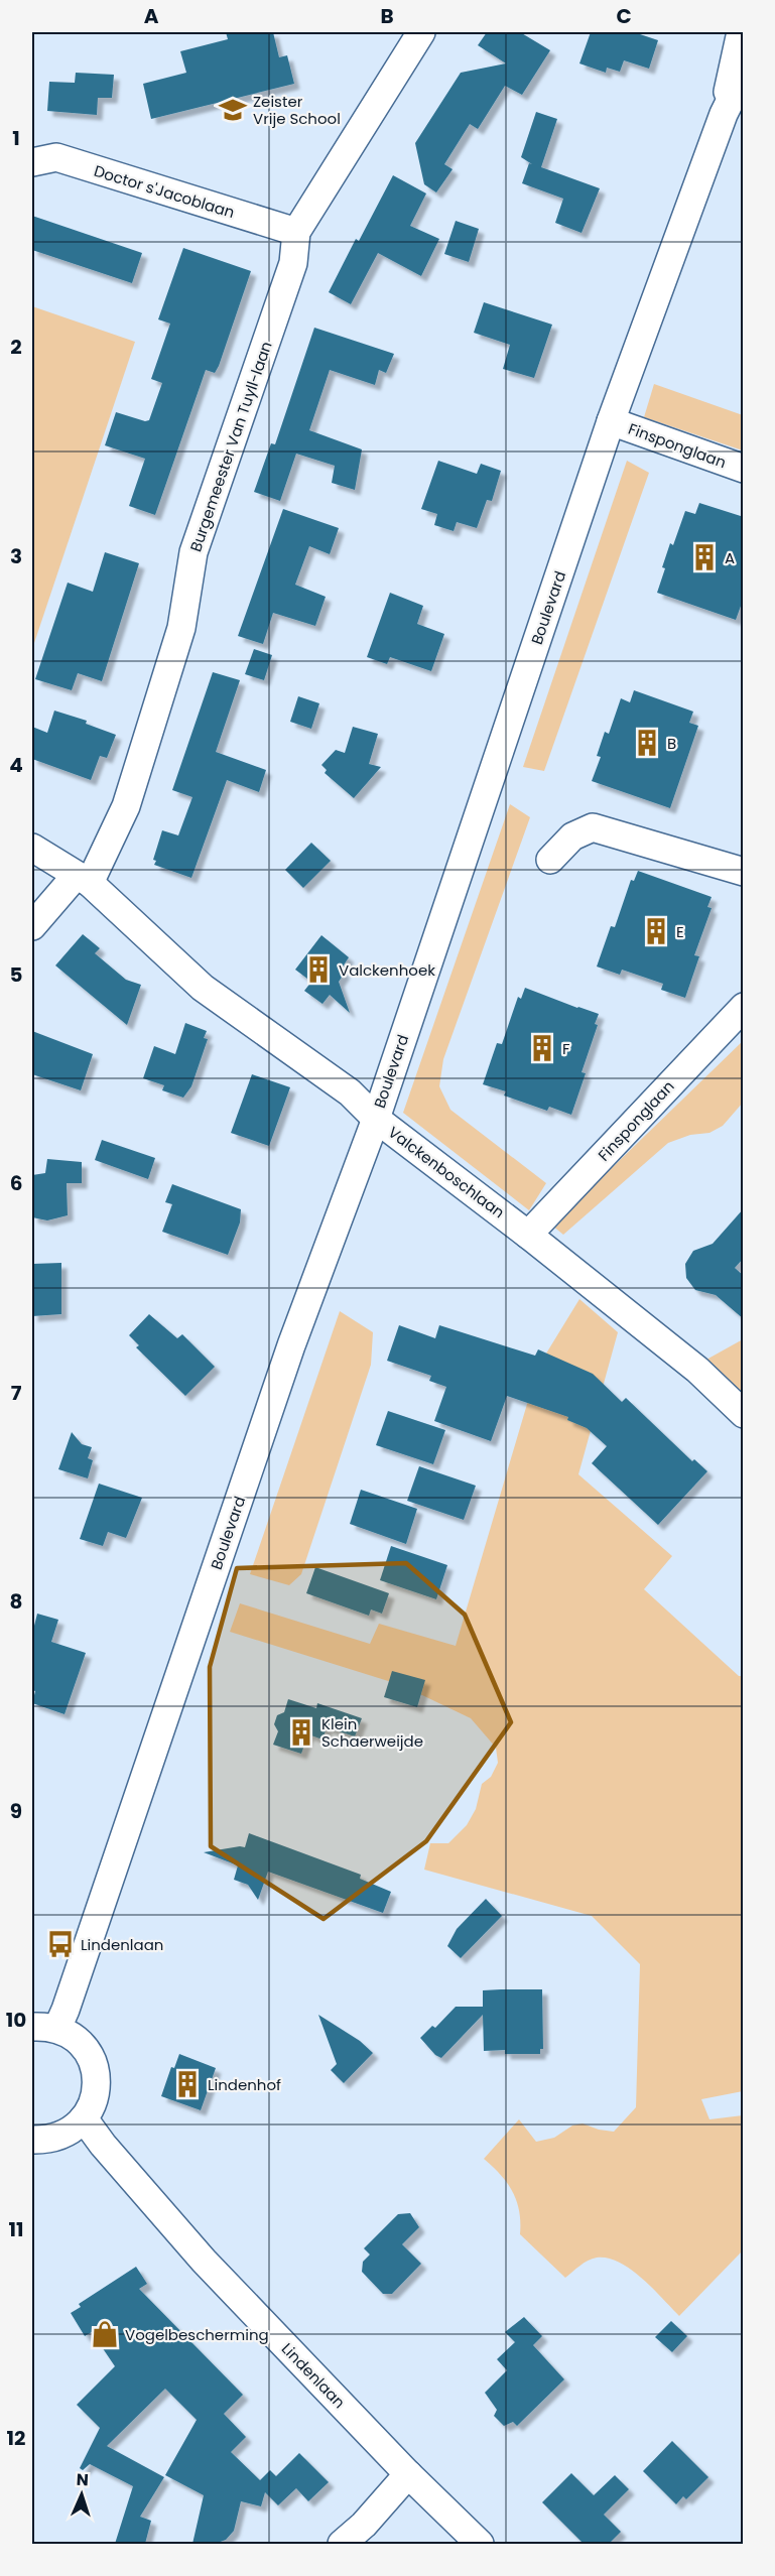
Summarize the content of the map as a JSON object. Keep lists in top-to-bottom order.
{
  "streets": {
    "street": [
      "Doctor s'Jacoblaan",
      "Finsponglaan",
      "Burgemeester Van Tuyll-laan",
      "Boulevard",
      "Valckenboschlaan",
      "Lindenlaan"
    ]
  },
  "crossings": [
    ["Doctor s'Jacoblaan", "Burgemeester Van Tuyll-laan"],
    ["Finsponglaan", "Boulevard"],
    ["Finsponglaan", "Valckenboschlaan"],
    ["Burgemeester Van Tuyll-laan", "Valckenboschlaan"],
    ["Boulevard", "Valckenboschlaan"]
  ],
  "places": {
    "school or university": ["Zeister Vrije School"],
    "building": [
      "A",
      "B",
      "E",
      "Valckenhoek",
      "F",
      "Klein Schaerweijde",
      "Lindenhof"
    ],
    "bus stop": ["Lindenlaan"],
    "shop": ["Vogelbescherming"]
  },
  "north": "top",
  "grid": {
    "columns": ["A", "B", "C"],
    "rows": [
      "1",
      "2",
      "3",
      "4",
      "5",
      "6",
      "7",
      "8",
      "9",
      "10",
      "11",
      "12"
    ]
  }
}
